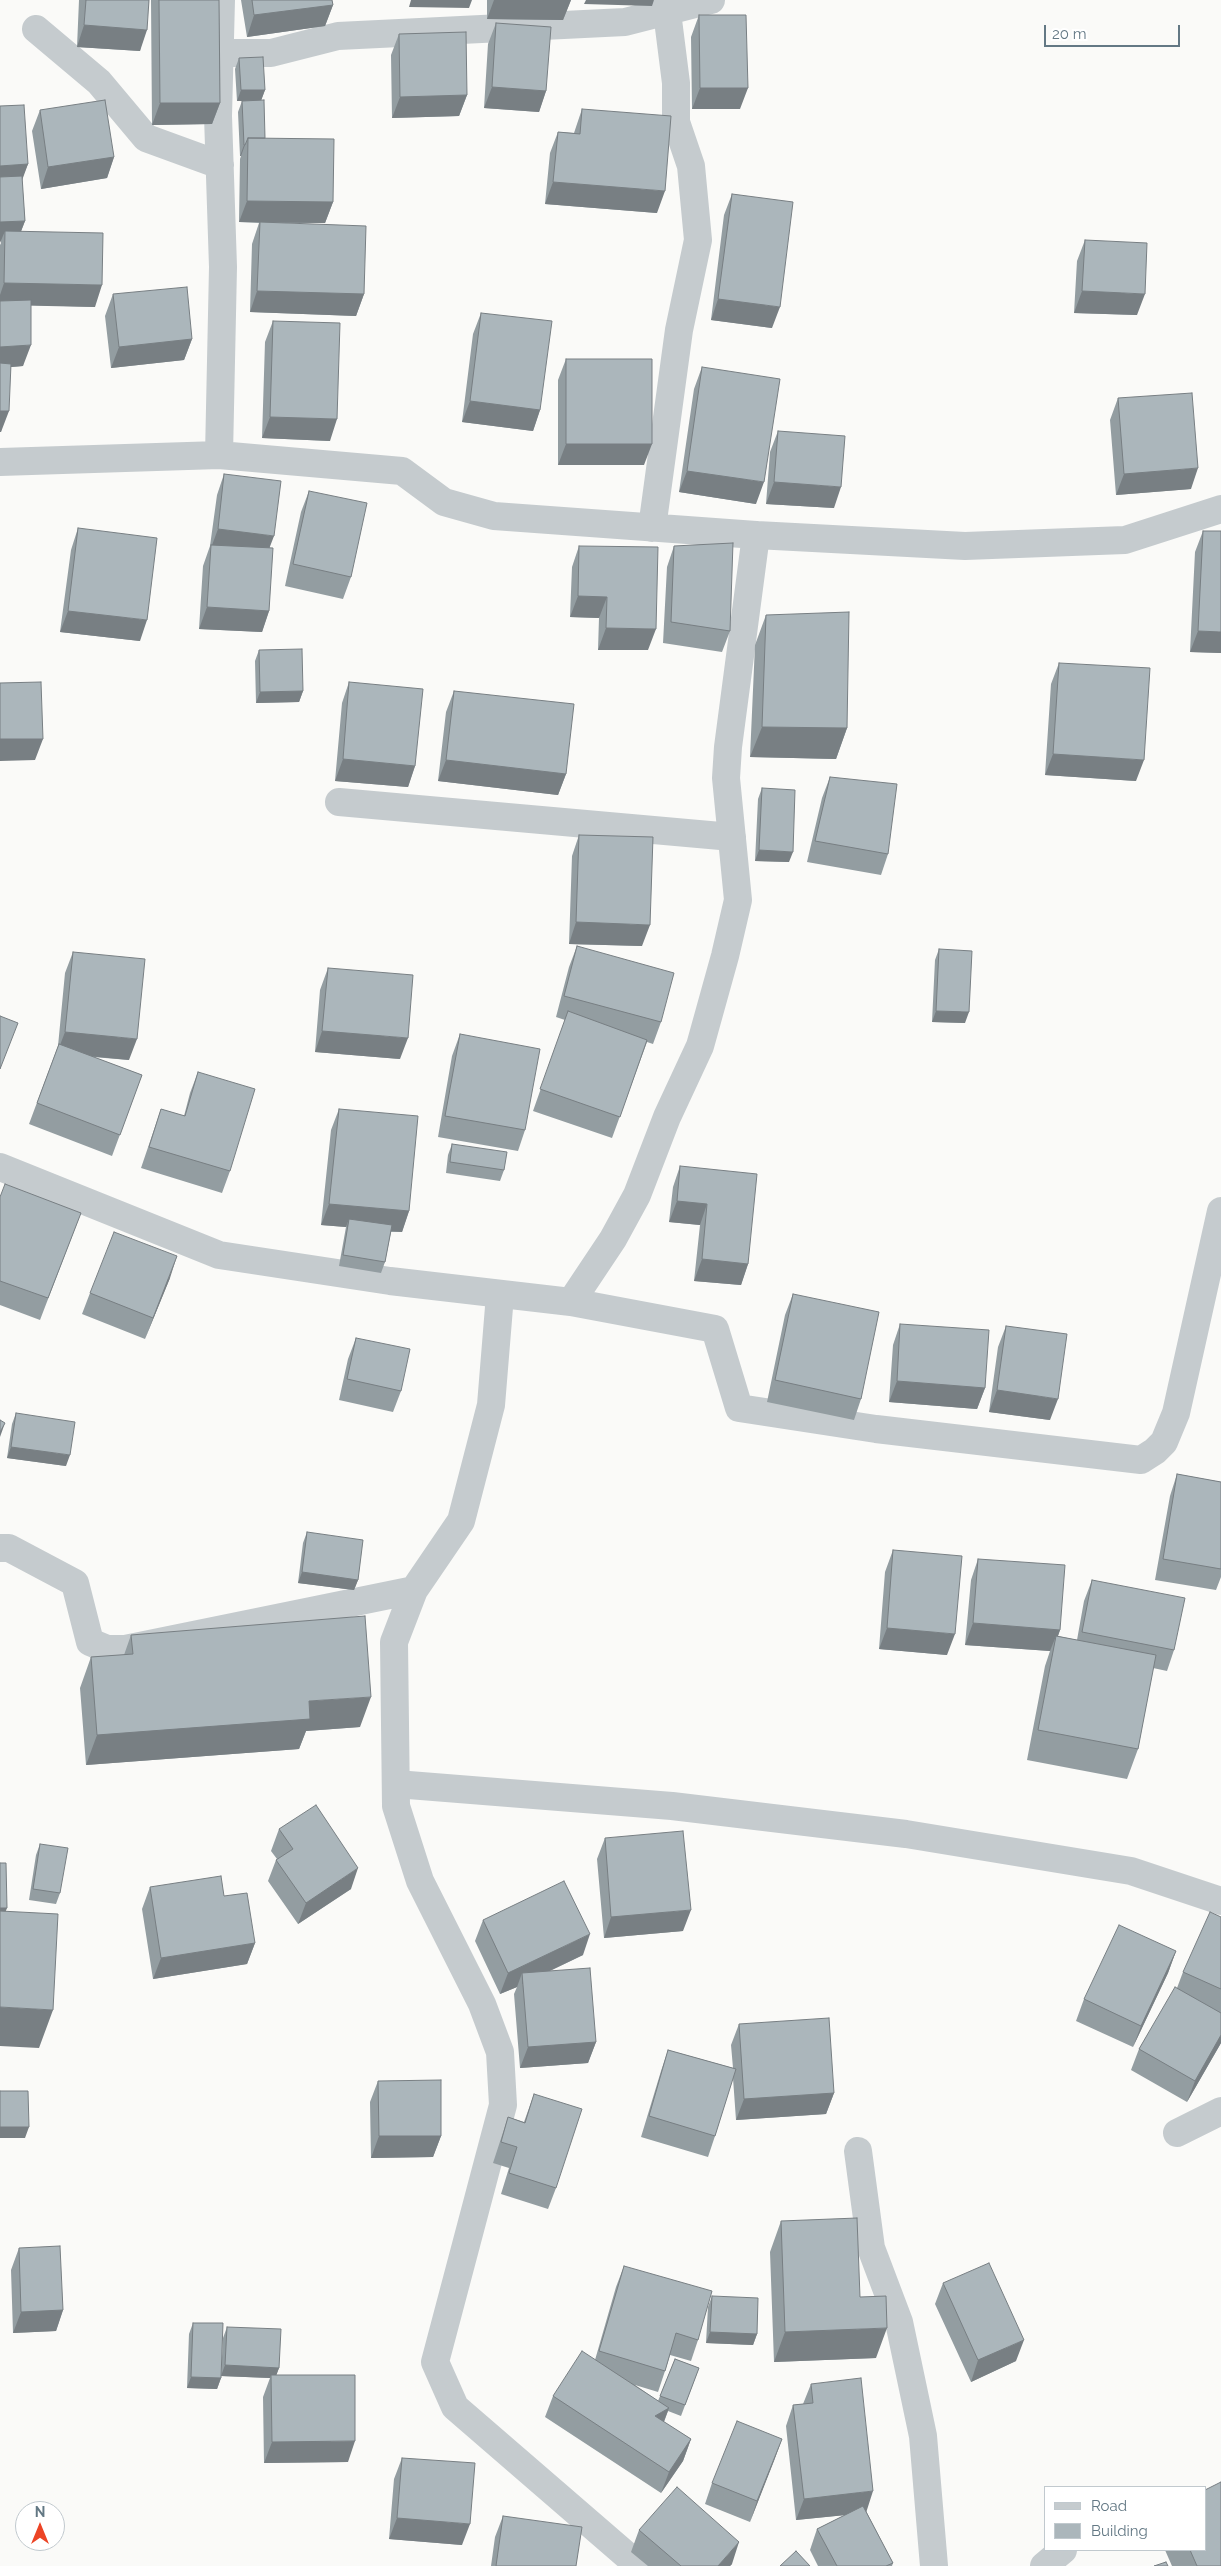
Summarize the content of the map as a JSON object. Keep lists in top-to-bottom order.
{
  "legend": ["Road", "Building"],
  "scale_bar": "20 m",
  "north": "top"
}
